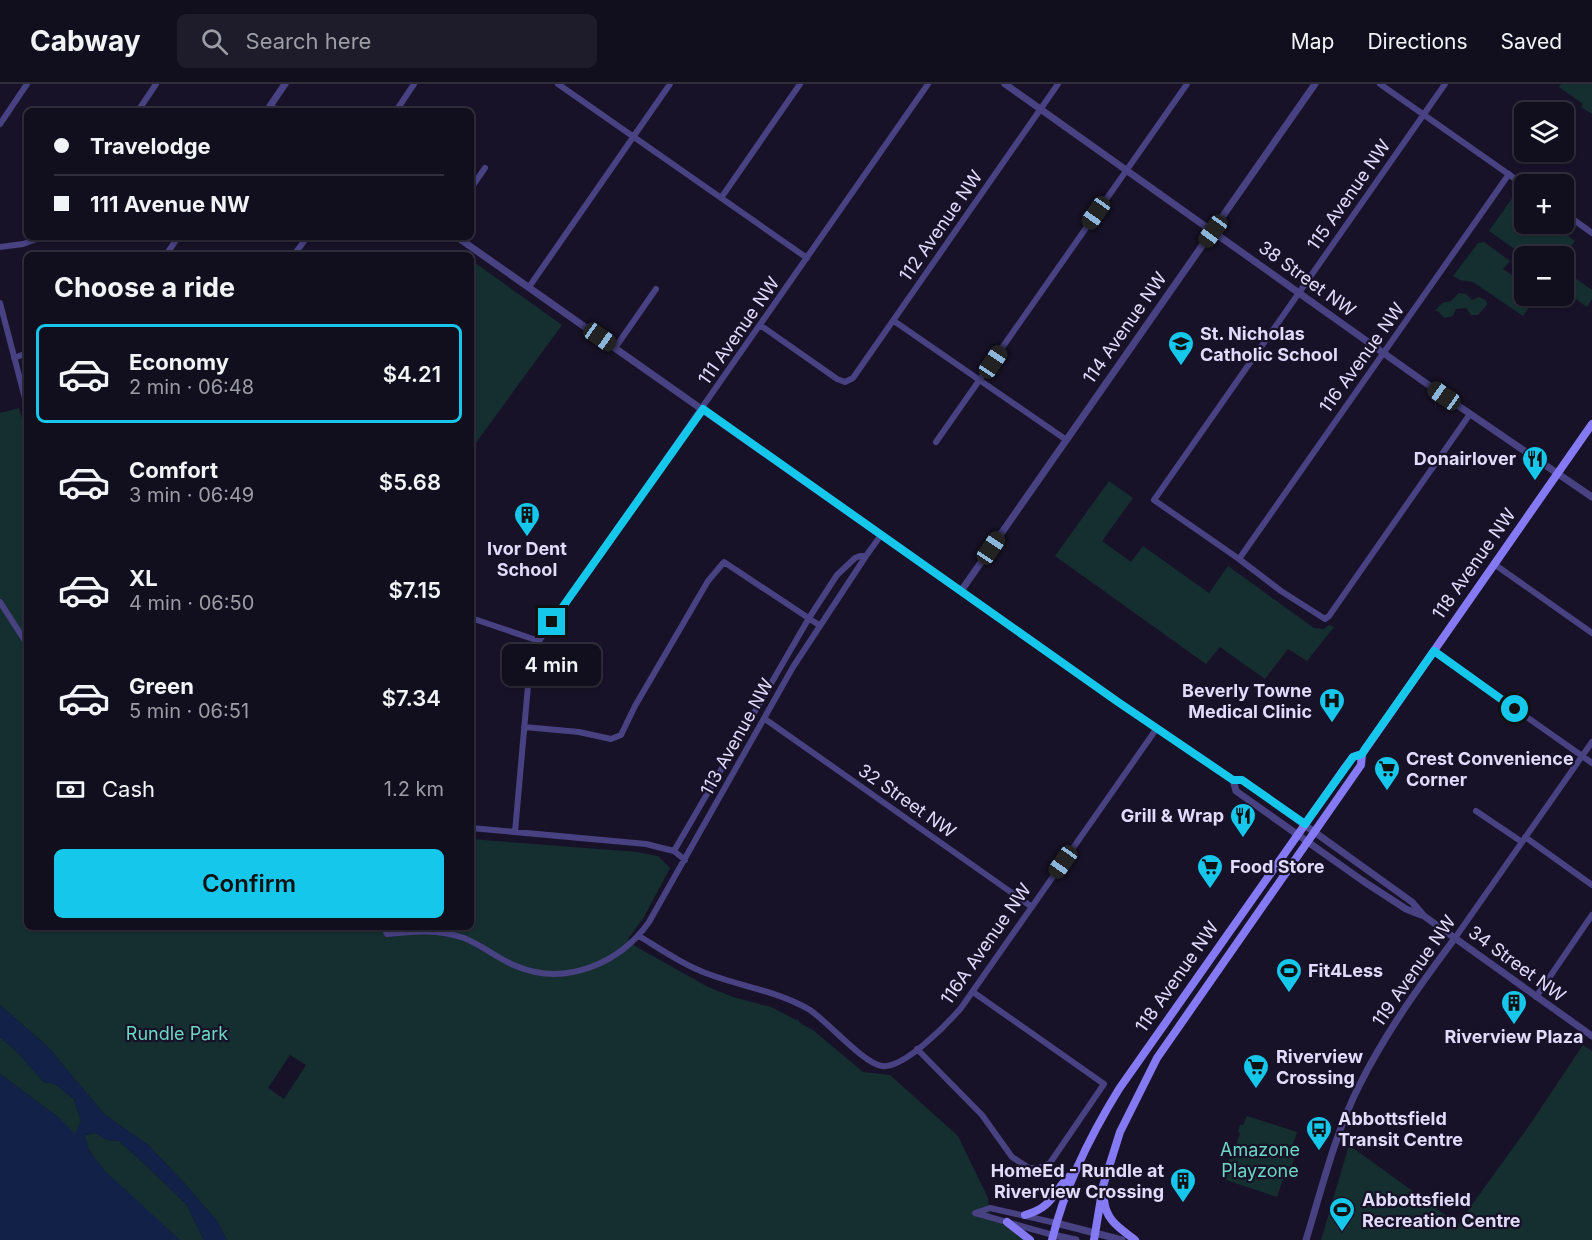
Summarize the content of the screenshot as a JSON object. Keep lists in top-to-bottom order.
{
  "streets": {
    "main road": ["118 Avenue NW"],
    "street": [
      "115 Avenue NW",
      "112 Avenue NW",
      "38 Street NW",
      "114 Avenue NW",
      "111 Avenue NW",
      "116 Avenue NW",
      "113 Avenue NW",
      "32 Street NW",
      "116A Avenue NW",
      "34 Street NW",
      "119 Avenue NW"
    ]
  },
  "crossings": [
    ["115 Avenue NW", "38 Street NW"],
    ["115 Avenue NW", "116 Avenue NW"],
    ["112 Avenue NW", "38 Street NW"],
    ["112 Avenue NW", "111 Avenue NW"],
    ["38 Street NW", "114 Avenue NW"],
    ["38 Street NW", "116 Avenue NW"],
    ["38 Street NW", "118 Avenue NW"],
    ["114 Avenue NW", "34 Street NW"],
    ["111 Avenue NW", "34 Street NW"],
    ["118 Avenue NW", "34 Street NW"],
    ["113 Avenue NW", "32 Street NW"],
    ["113 Avenue NW", "116A Avenue NW"],
    ["113 Avenue NW", "34 Street NW"],
    ["32 Street NW", "116A Avenue NW"],
    ["116A Avenue NW", "34 Street NW"],
    ["34 Street NW", "119 Avenue NW"]
  ],
  "parks": ["Rundle Park", "Amazone Playzone"],
  "places": {
    "school or university": ["St. Nicholas Catholic School"],
    "restaurant": ["Donairlover", "Grill & Wrap"],
    "building": ["Ivor Dent School", "Riverview Plaza", "HomeEd - Rundle at Riverview Crossing"],
    "hospital": ["Beverly Towne Medical Clinic"],
    "supermarket": ["Crest Convenience Corner", "Food Store", "Riverview Crossing"],
    "sports": ["Fit4Less", "Abbottsfield Recreation Centre"],
    "bus stop": ["Abbottsfield Transit Centre"]
  },
  "page": {
    "header": "Cabway",
    "search": "Search here",
    "nav": ["Map", "Directions", "Saved"],
    "map_buttons": ["+", "−"],
    "banner": ["Travelodge", "111 Avenue NW"],
    "heading": "Choose a ride",
    "list": [
      {
        "name": "Economy",
        "note": "2 min · 06:48",
        "value": "$4.21"
      },
      {
        "name": "Comfort",
        "note": "3 min · 06:49",
        "value": "$5.68"
      },
      {
        "name": "XL",
        "note": "4 min · 06:50",
        "value": "$7.15"
      },
      {
        "name": "Green",
        "note": "5 min · 06:51",
        "value": "$7.34"
      }
    ],
    "bubble": "4 min",
    "pay": ["Cash", "1.2 km"],
    "buttons": "Confirm"
  }
}
